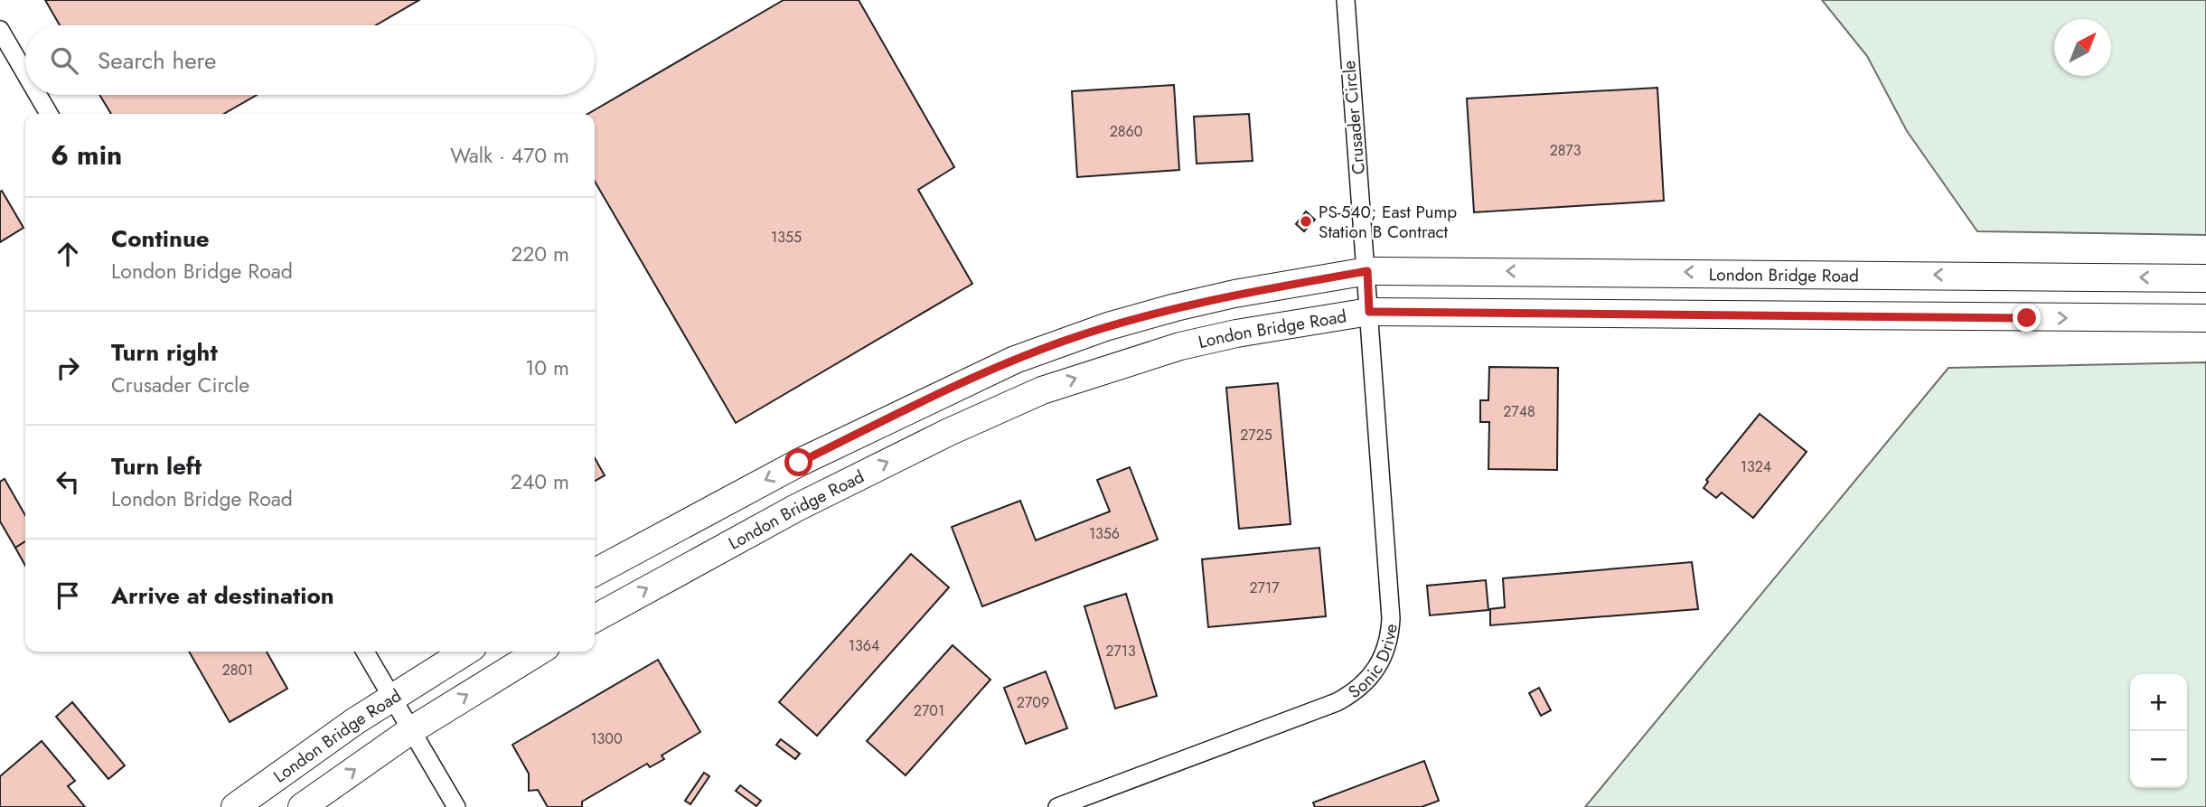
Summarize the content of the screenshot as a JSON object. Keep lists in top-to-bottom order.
{
  "streets": {
    "main road": ["London Bridge Road"],
    "street": ["Crusader Circle", "Sonic Drive"]
  },
  "crossings": [
    ["Crusader Circle", "London Bridge Road"],
    ["Crusader Circle", "Sonic Drive"],
    ["London Bridge Road", "Sonic Drive"]
  ],
  "places": ["PS-540; East Pump Station B Contract"],
  "house_numbers": [
    "2860",
    "2873",
    "1355",
    "2748",
    "2725",
    "1324",
    "1356",
    "2717",
    "1364",
    "2713",
    "2801",
    "2709",
    "2701",
    "1300"
  ],
  "north": "top right",
  "page": {
    "search": "Search here",
    "heading": ["6 min", "Walk · 470 m"],
    "list": [
      ["Continue", "London Bridge Road", "220 m"],
      ["Turn right", "Crusader Circle", "10 m"],
      ["Turn left", "London Bridge Road", "240 m"],
      "Arrive at destination"
    ],
    "map_buttons": ["+", "−"]
  }
}
